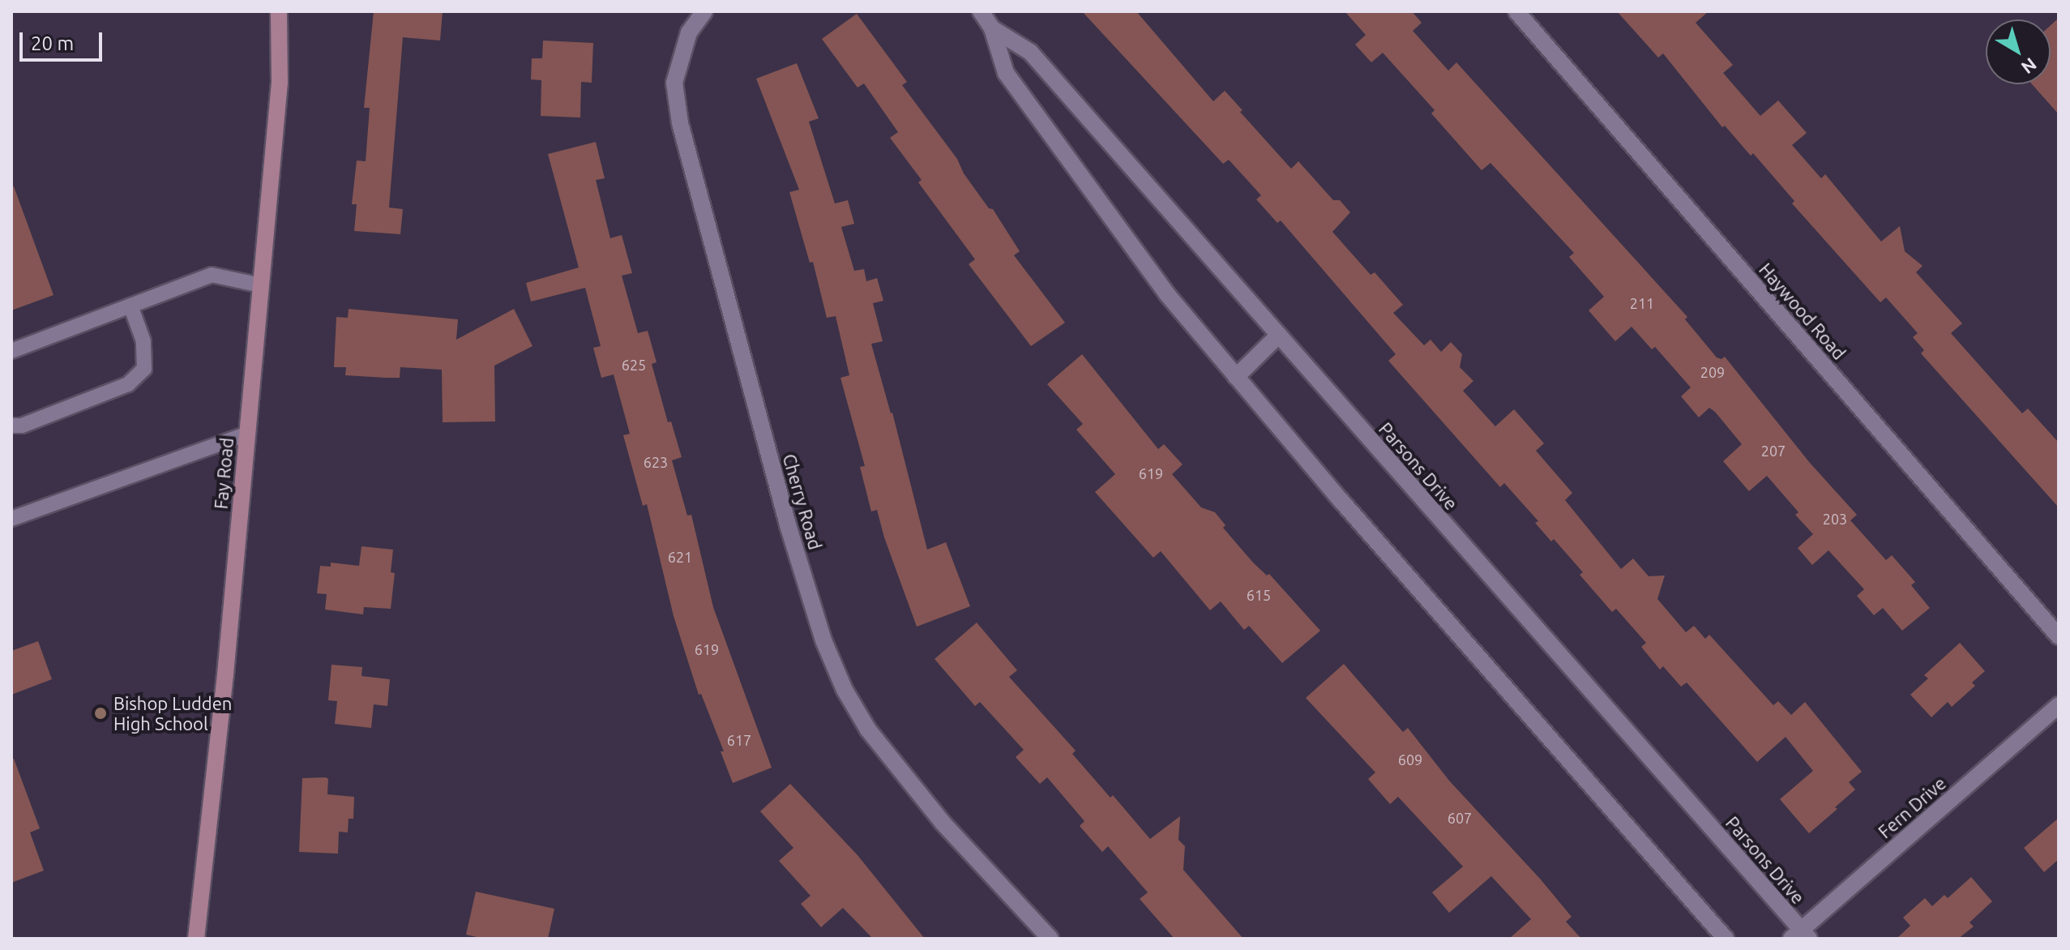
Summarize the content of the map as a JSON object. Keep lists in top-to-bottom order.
{
  "streets": {
    "street": [
      "Haywood Road",
      "Parsons Drive",
      "Fay Road",
      "Cherry Road",
      "Fern Drive"
    ]
  },
  "crossings": [
    ["Parsons Drive", "Fern Drive"]
  ],
  "places": ["Bishop Ludden High School"],
  "house_numbers": [
    "211",
    "625",
    "209",
    "207",
    "623",
    "619",
    "203",
    "621",
    "615",
    "619",
    "617",
    "609",
    "607"
  ],
  "scale_bar": "20 m",
  "north": "bottom right"
}
